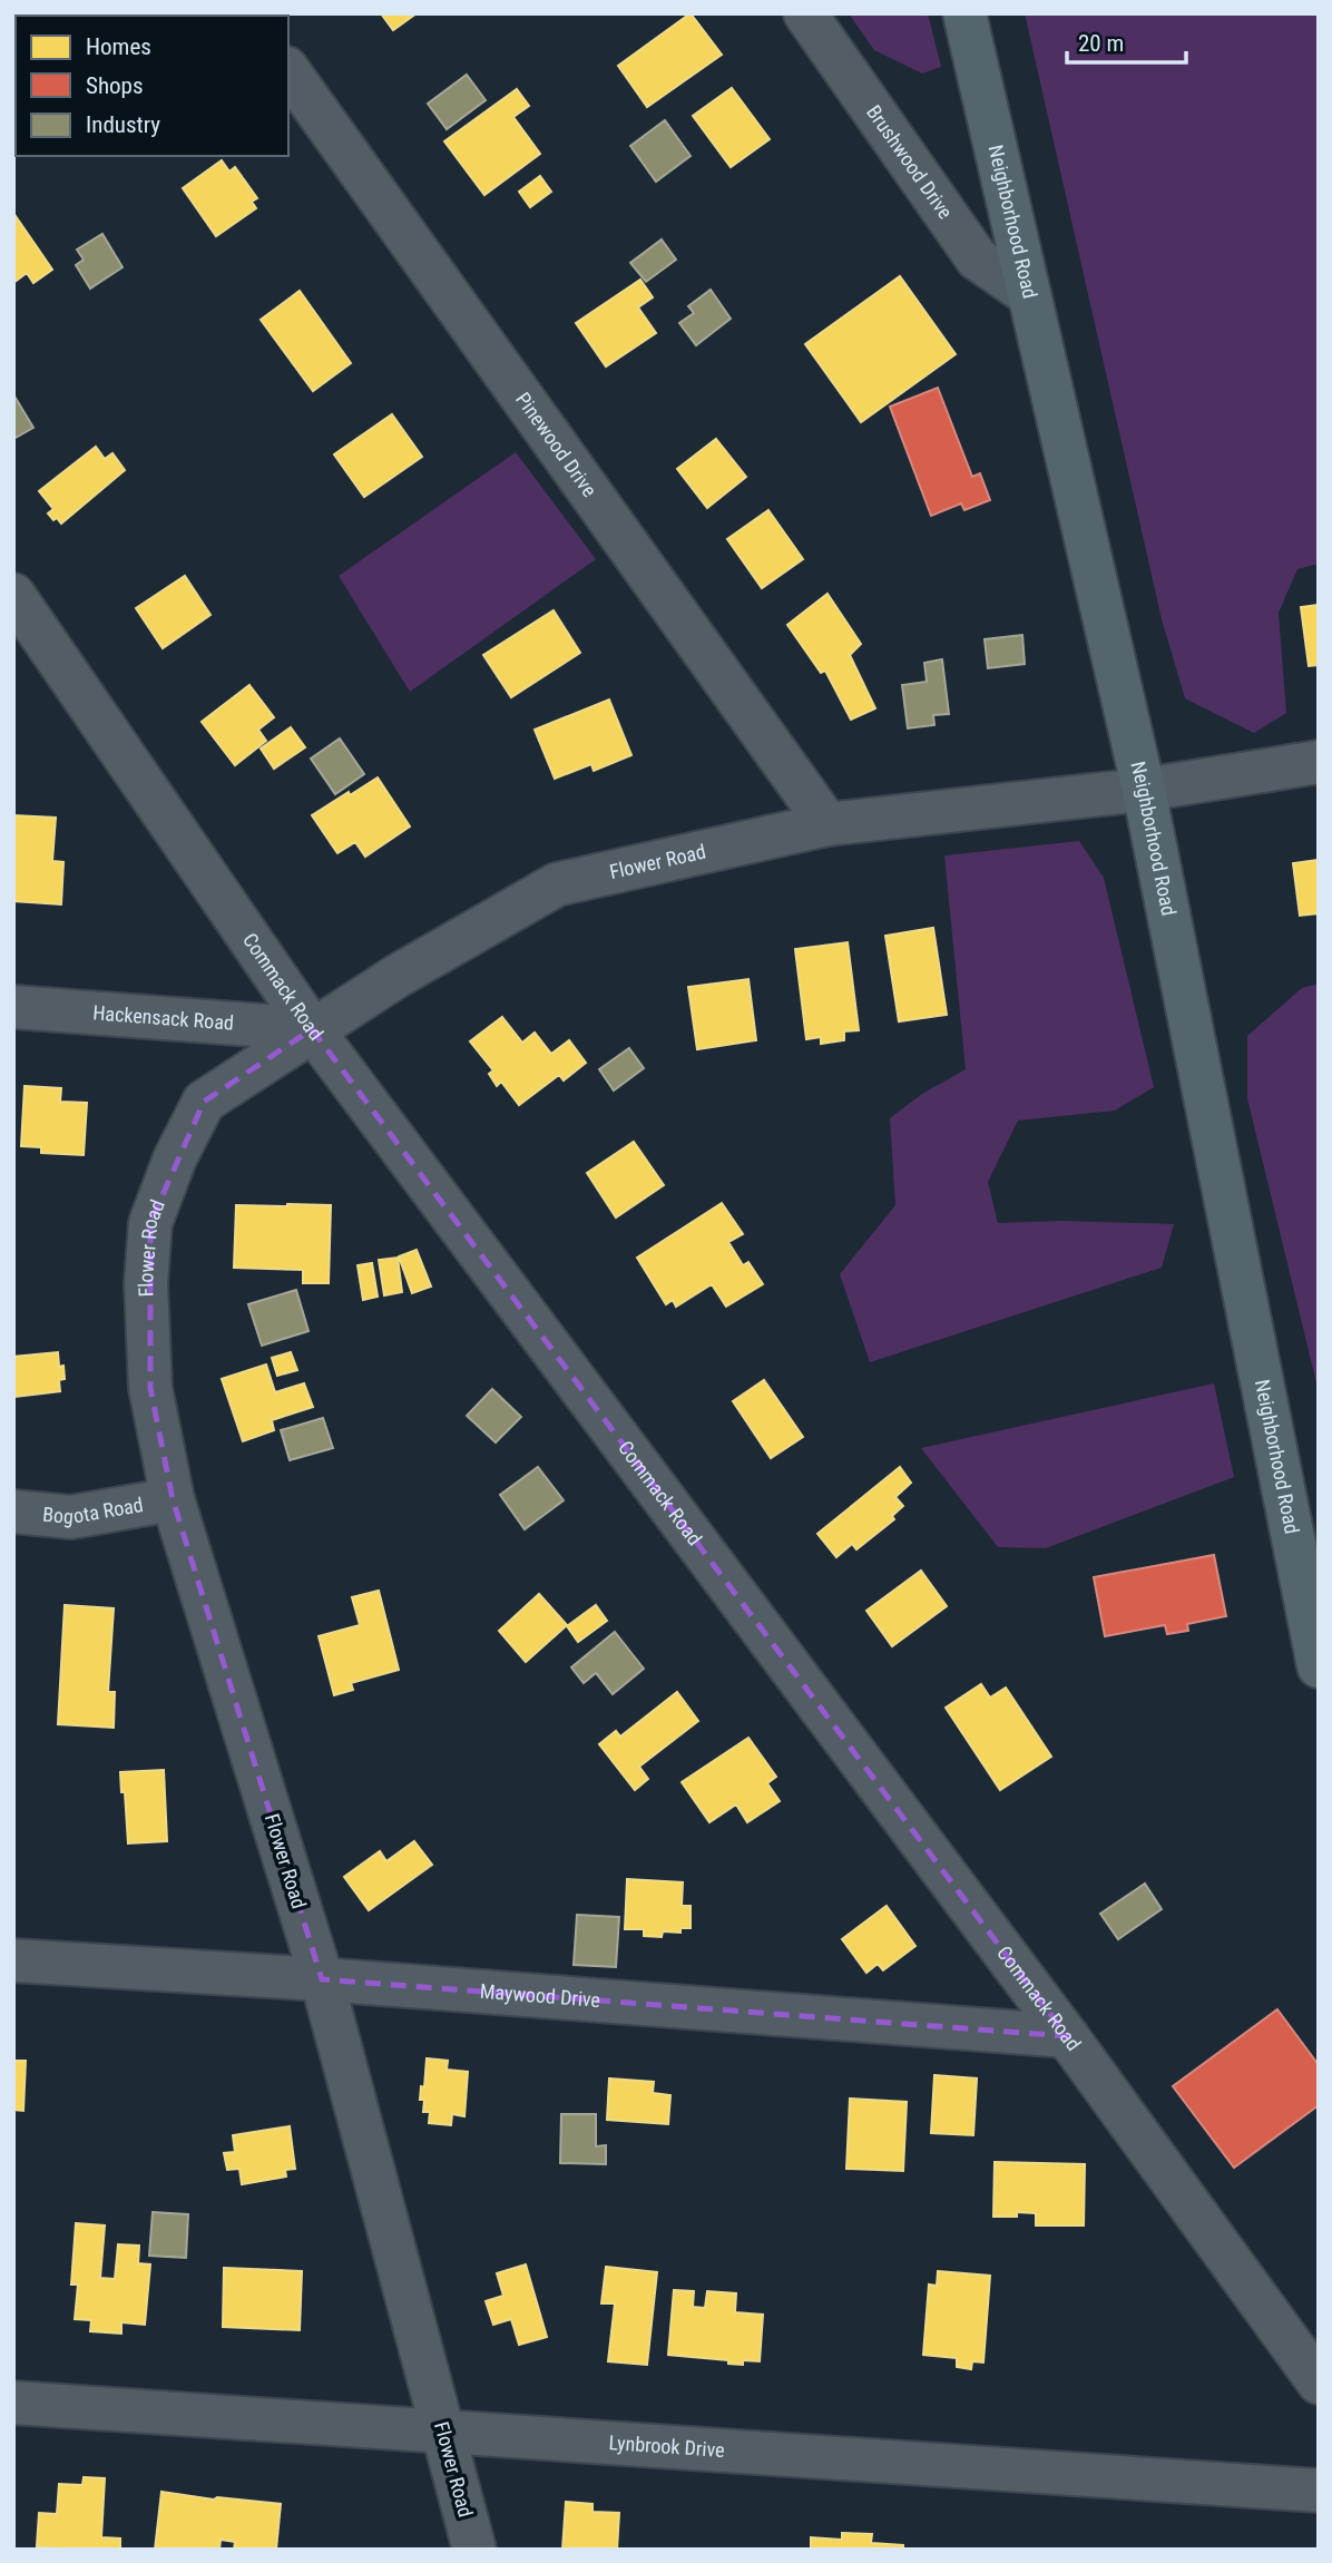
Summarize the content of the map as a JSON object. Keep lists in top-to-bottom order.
{
  "streets": {
    "main road": ["Neighborhood Road"],
    "street": [
      "Brushwood Drive",
      "Pinewood Drive",
      "Flower Road",
      "Commack Road",
      "Hackensack Road",
      "Bogota Road",
      "Maywood Drive",
      "Lynbrook Drive"
    ]
  },
  "crossings": [
    ["Brushwood Drive", "Neighborhood Road"],
    ["Neighborhood Road", "Flower Road"],
    ["Pinewood Drive", "Flower Road"],
    ["Flower Road", "Commack Road"],
    ["Flower Road", "Hackensack Road"],
    ["Flower Road", "Bogota Road"],
    ["Flower Road", "Maywood Drive"],
    ["Flower Road", "Lynbrook Drive"],
    ["Commack Road", "Hackensack Road"],
    ["Commack Road", "Maywood Drive"]
  ],
  "legend": ["Homes", "Shops", "Industry"],
  "scale_bar": "20 m"
}
